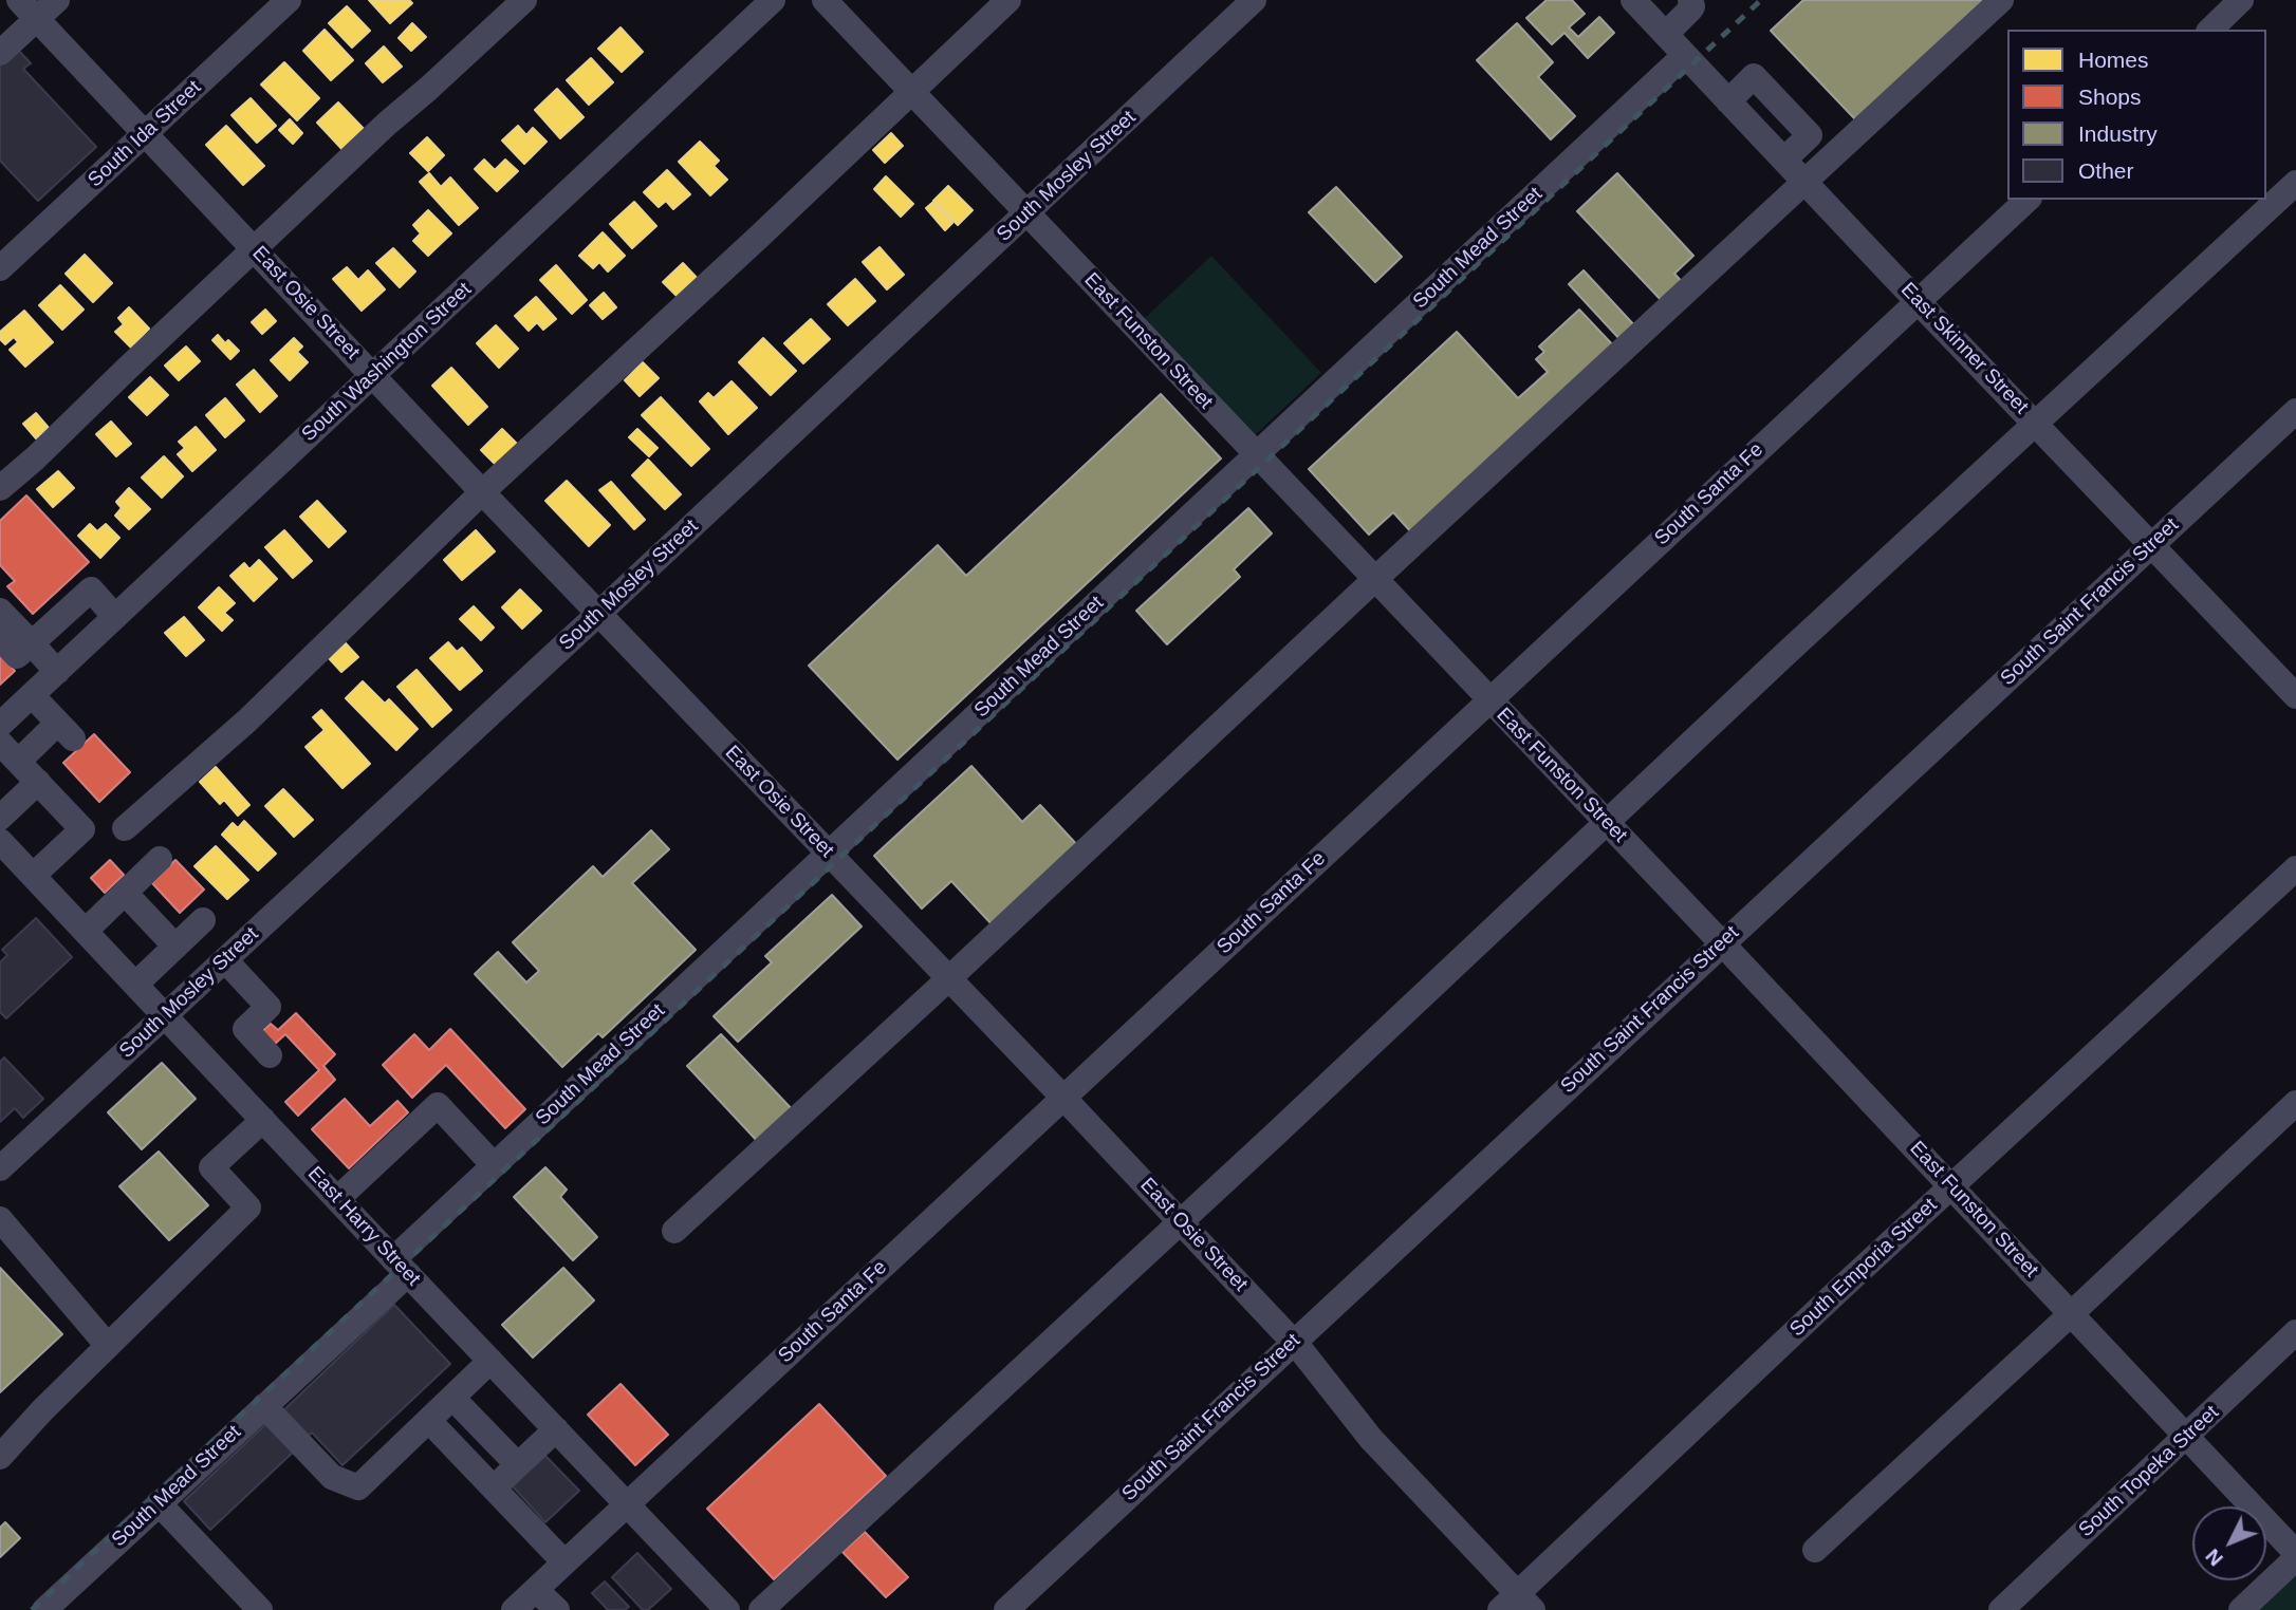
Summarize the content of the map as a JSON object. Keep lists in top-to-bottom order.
{
  "streets": {
    "street": [
      "South Ida Street",
      "South Mosley Street",
      "South Mead Street",
      "East Osie Street",
      "East Funston Street",
      "East Skinner Street",
      "South Washington Street",
      "South Santa Fe",
      "South Saint Francis Street",
      "East Harry Street",
      "South Emporia Street",
      "South Topeka Street"
    ]
  },
  "crossings": [
    ["South Ida Street", "East Osie Street"],
    ["South Mosley Street", "East Osie Street"],
    ["South Mosley Street", "East Funston Street"],
    ["South Mosley Street", "East Harry Street"],
    ["South Mead Street", "East Osie Street"],
    ["South Mead Street", "East Funston Street"],
    ["South Mead Street", "East Skinner Street"],
    ["South Mead Street", "East Harry Street"],
    ["East Osie Street", "South Washington Street"],
    ["East Osie Street", "South Santa Fe"],
    ["East Osie Street", "South Saint Francis Street"],
    ["East Osie Street", "South Emporia Street"],
    ["East Funston Street", "South Santa Fe"],
    ["East Funston Street", "South Saint Francis Street"],
    ["East Funston Street", "South Emporia Street"],
    ["East Funston Street", "South Topeka Street"],
    ["East Skinner Street", "South Santa Fe"],
    ["East Skinner Street", "South Saint Francis Street"],
    ["South Santa Fe", "East Harry Street"]
  ],
  "legend": [
    "Homes",
    "Shops",
    "Industry",
    "Other"
  ],
  "north": "bottom left"
}
